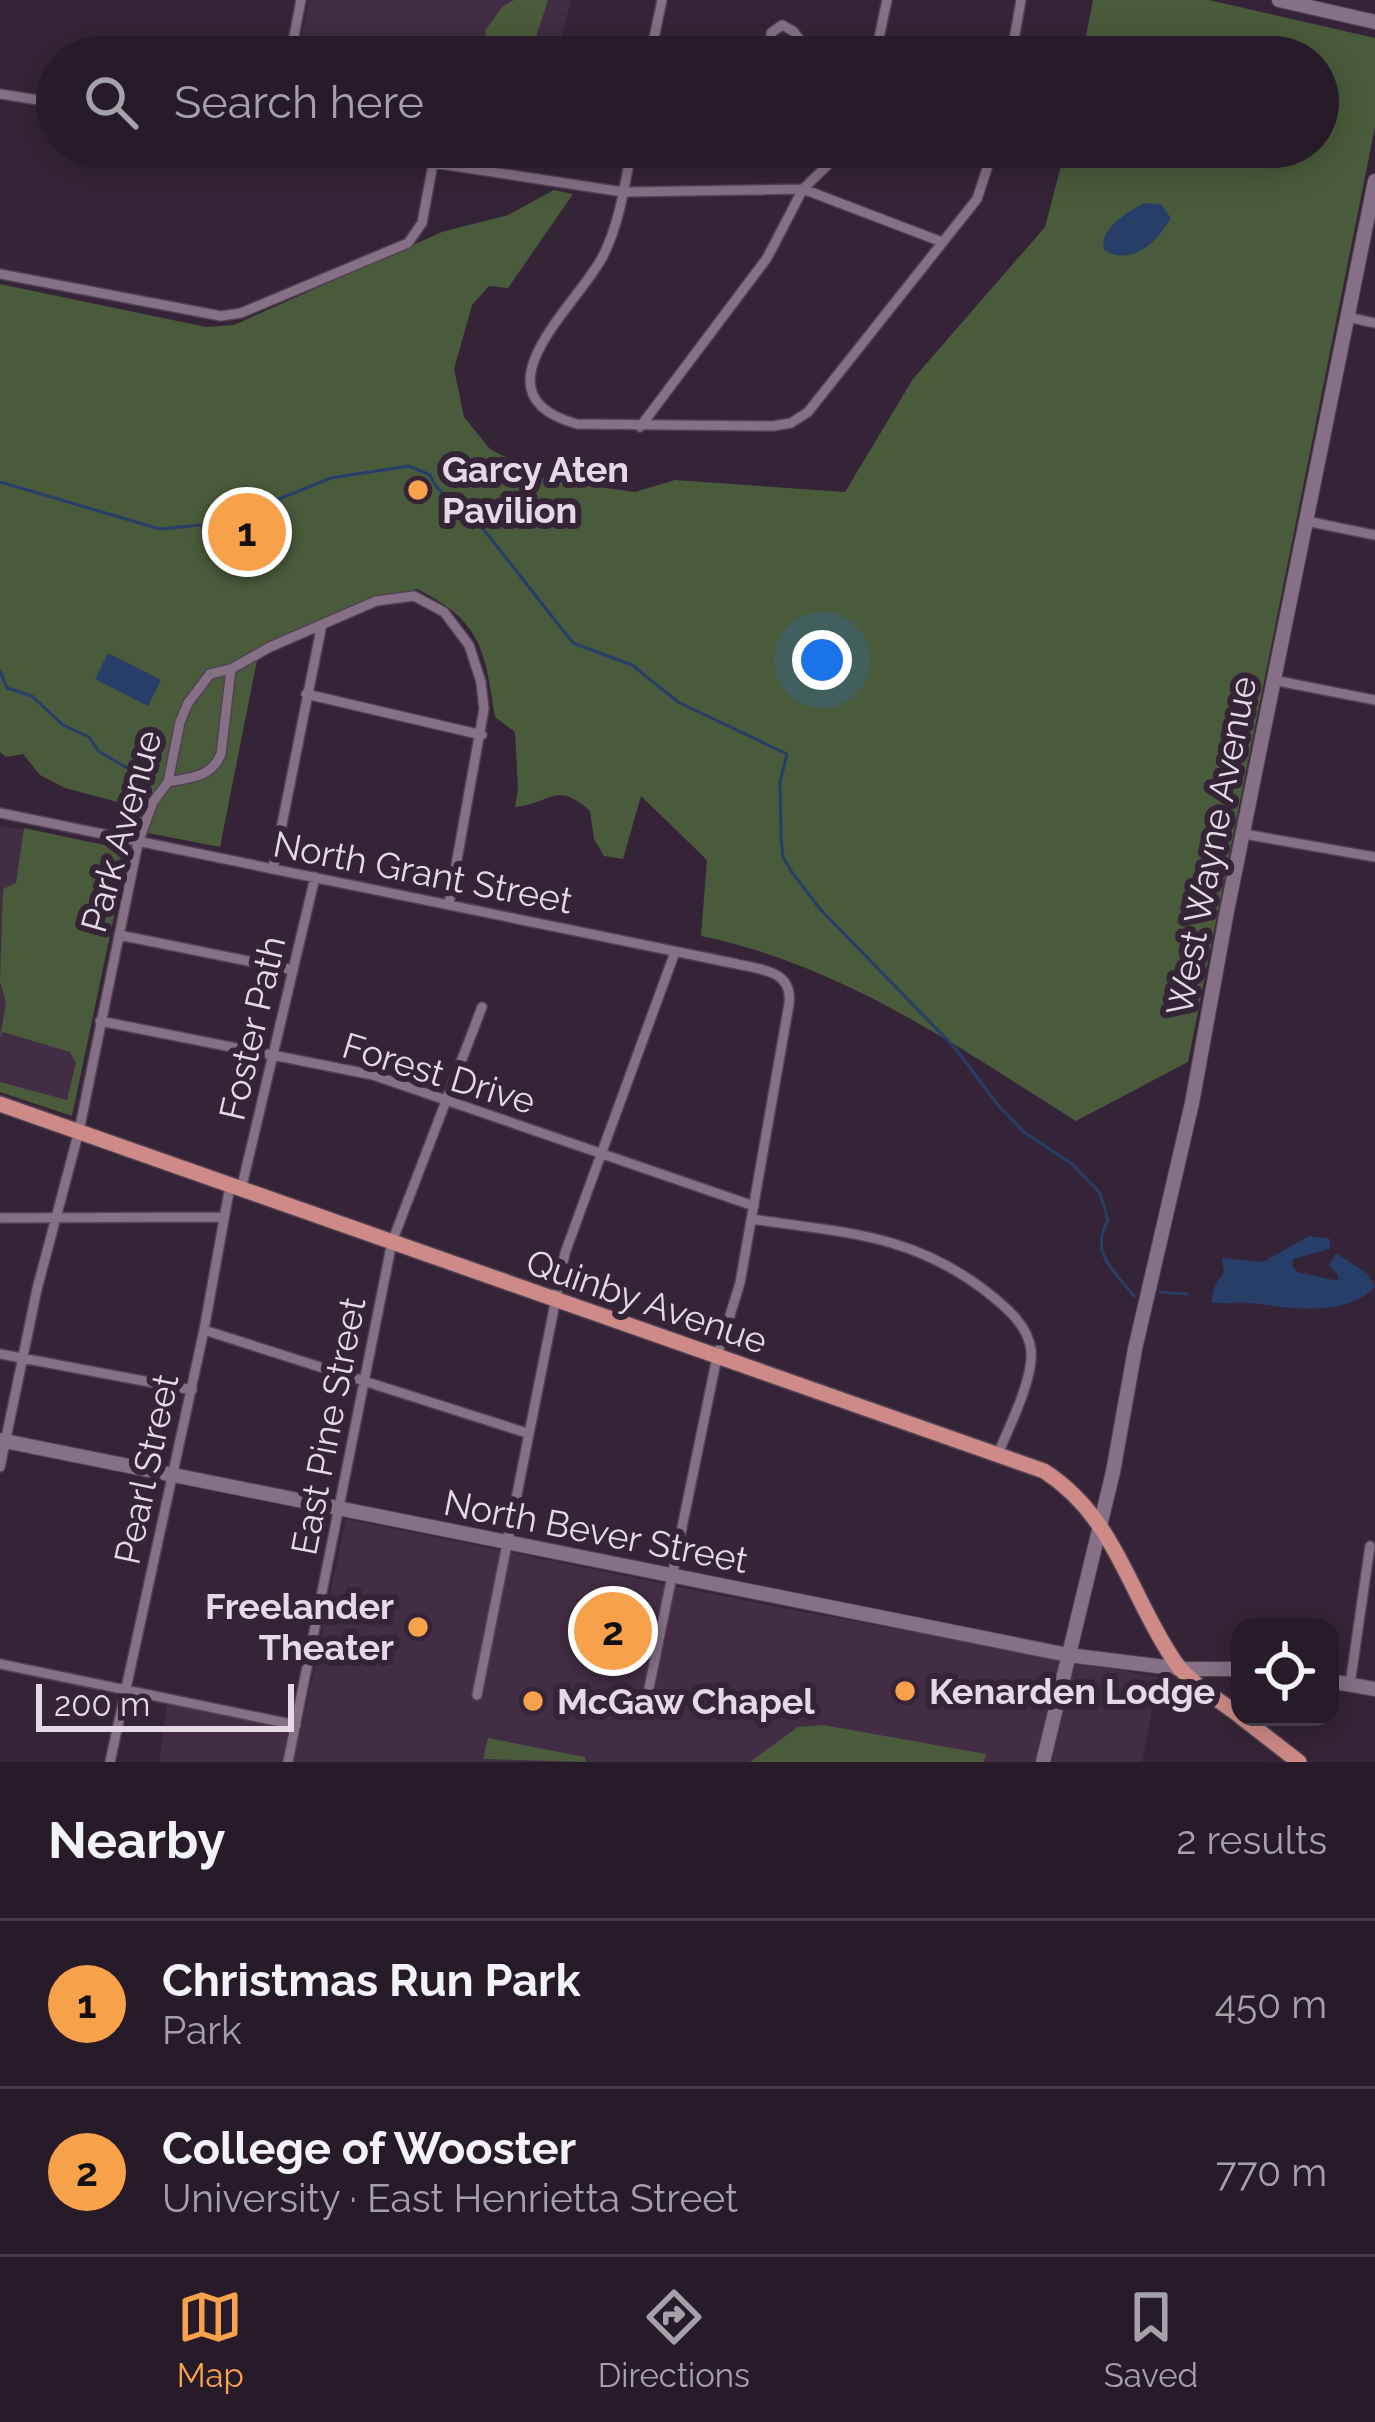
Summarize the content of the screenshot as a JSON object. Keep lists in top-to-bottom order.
{
  "streets": {
    "main road": ["Quinby Avenue"],
    "street": [
      "Park Avenue",
      "West Wayne Avenue",
      "North Grant Street",
      "Foster Path",
      "Forest Drive",
      "East Pine Street",
      "Pearl Street",
      "North Bever Street"
    ]
  },
  "crossings": [
    ["Park Avenue", "North Grant Street"],
    ["Park Avenue", "Forest Drive"],
    ["Park Avenue", "Quinby Avenue"],
    ["Park Avenue", "North Bever Street"],
    ["West Wayne Avenue", "Quinby Avenue"],
    ["West Wayne Avenue", "North Bever Street"],
    ["North Grant Street", "Foster Path"],
    ["North Grant Street", "Forest Drive"],
    ["North Grant Street", "Quinby Avenue"],
    ["North Grant Street", "North Bever Street"],
    ["Foster Path", "Forest Drive"],
    ["Foster Path", "Quinby Avenue"],
    ["Foster Path", "Pearl Street"],
    ["Forest Drive", "East Pine Street"],
    ["Quinby Avenue", "East Pine Street"],
    ["Quinby Avenue", "Pearl Street"],
    ["Quinby Avenue", "North Bever Street"],
    ["East Pine Street", "North Bever Street"],
    ["Pearl Street", "North Bever Street"]
  ],
  "places": [
    "Garcy Aten Pavilion",
    "Freelander Theater",
    "Kenarden Lodge",
    "McGaw Chapel"
  ],
  "scale_bar": "200 m",
  "page": {
    "search": "Search here",
    "pins": ["1", "2"],
    "scale": "200 m",
    "heading": ["Nearby", "2 results"],
    "list": [
      {
        "mark": "1",
        "name": "Christmas Run Park",
        "note": "Park",
        "value": "450 m"
      },
      {
        "mark": "2",
        "name": "College of Wooster",
        "note": "University · East Henrietta Street",
        "value": "770 m"
      }
    ],
    "nav": ["Map", "Directions", "Saved"]
  }
}
